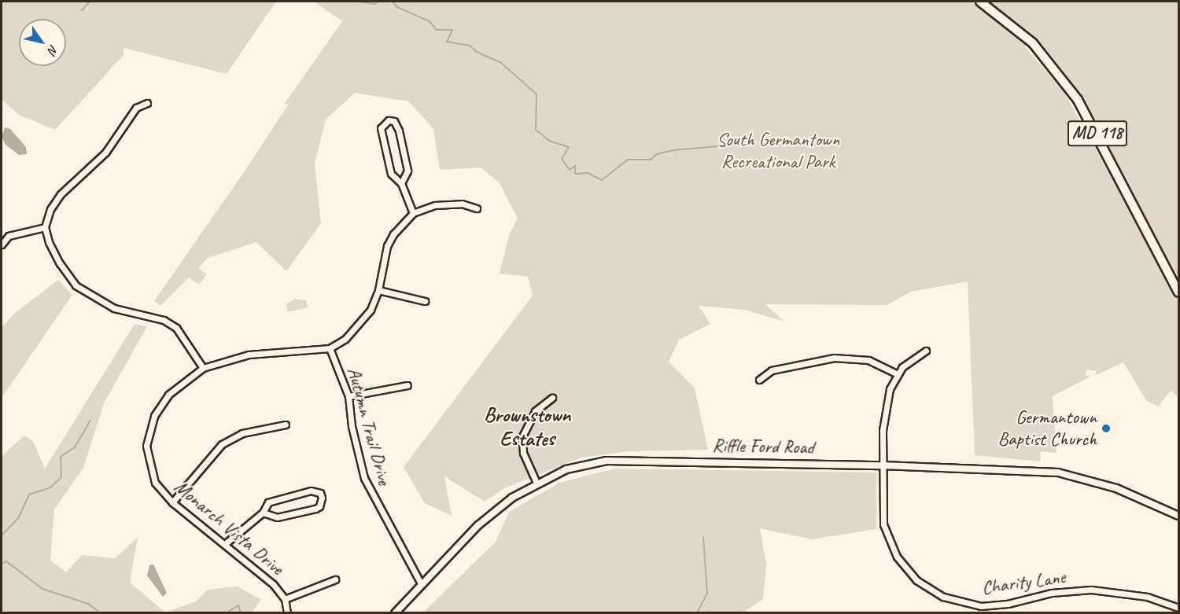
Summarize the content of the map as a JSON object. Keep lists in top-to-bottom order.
{
  "streets": {
    "main road": ["MD 118"],
    "street": [
      "Autumn Trail Drive",
      "Riffle Ford Road",
      "Monarch Vista Drive",
      "Charity Lane"
    ]
  },
  "crossings": [
    ["Autumn Trail Drive", "Riffle Ford Road"],
    ["Autumn Trail Drive", "Monarch Vista Drive"],
    ["Riffle Ford Road", "Charity Lane"]
  ],
  "districts": ["Brownstown Estates"],
  "parks": ["South Germantown Recreational Park"],
  "places": ["Germantown Baptist Church"],
  "north": "bottom right"
}
